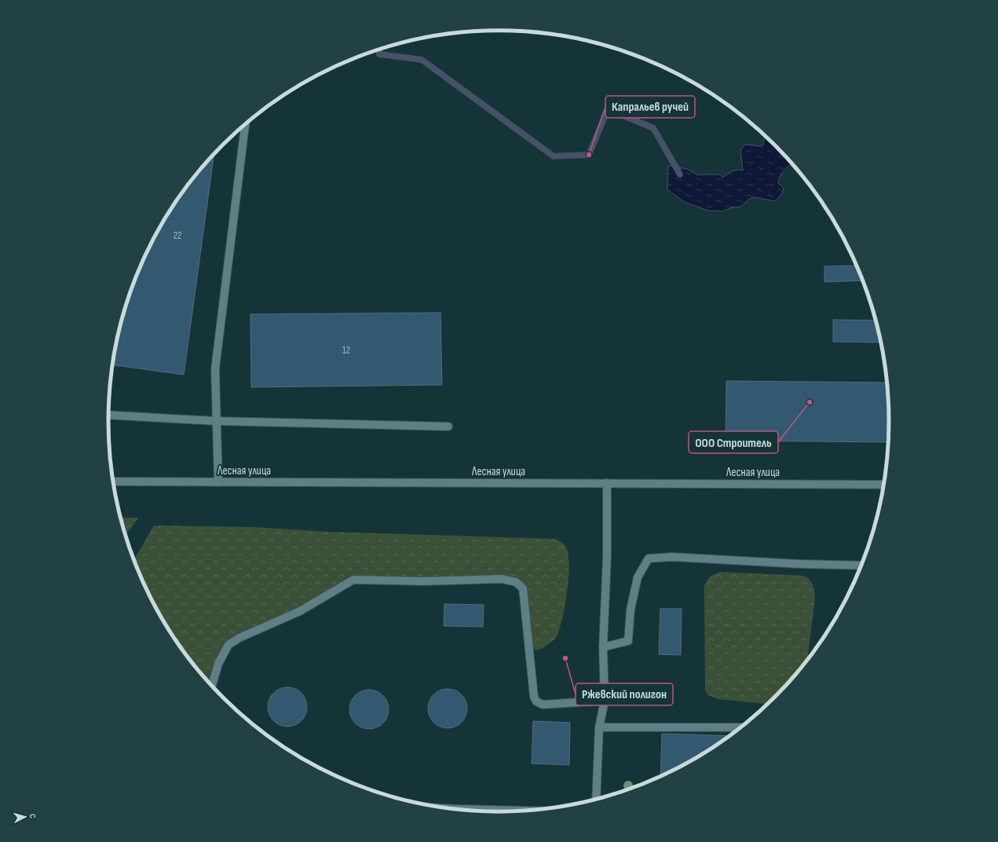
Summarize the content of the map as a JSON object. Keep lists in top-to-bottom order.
{
  "streets": {
    "street": ["Лесная улица"]
  },
  "places": ["Капральев ручей", "ООО Строитель", "Ржевский полигон"],
  "house_numbers": ["22", "12"],
  "north": "right"
}
